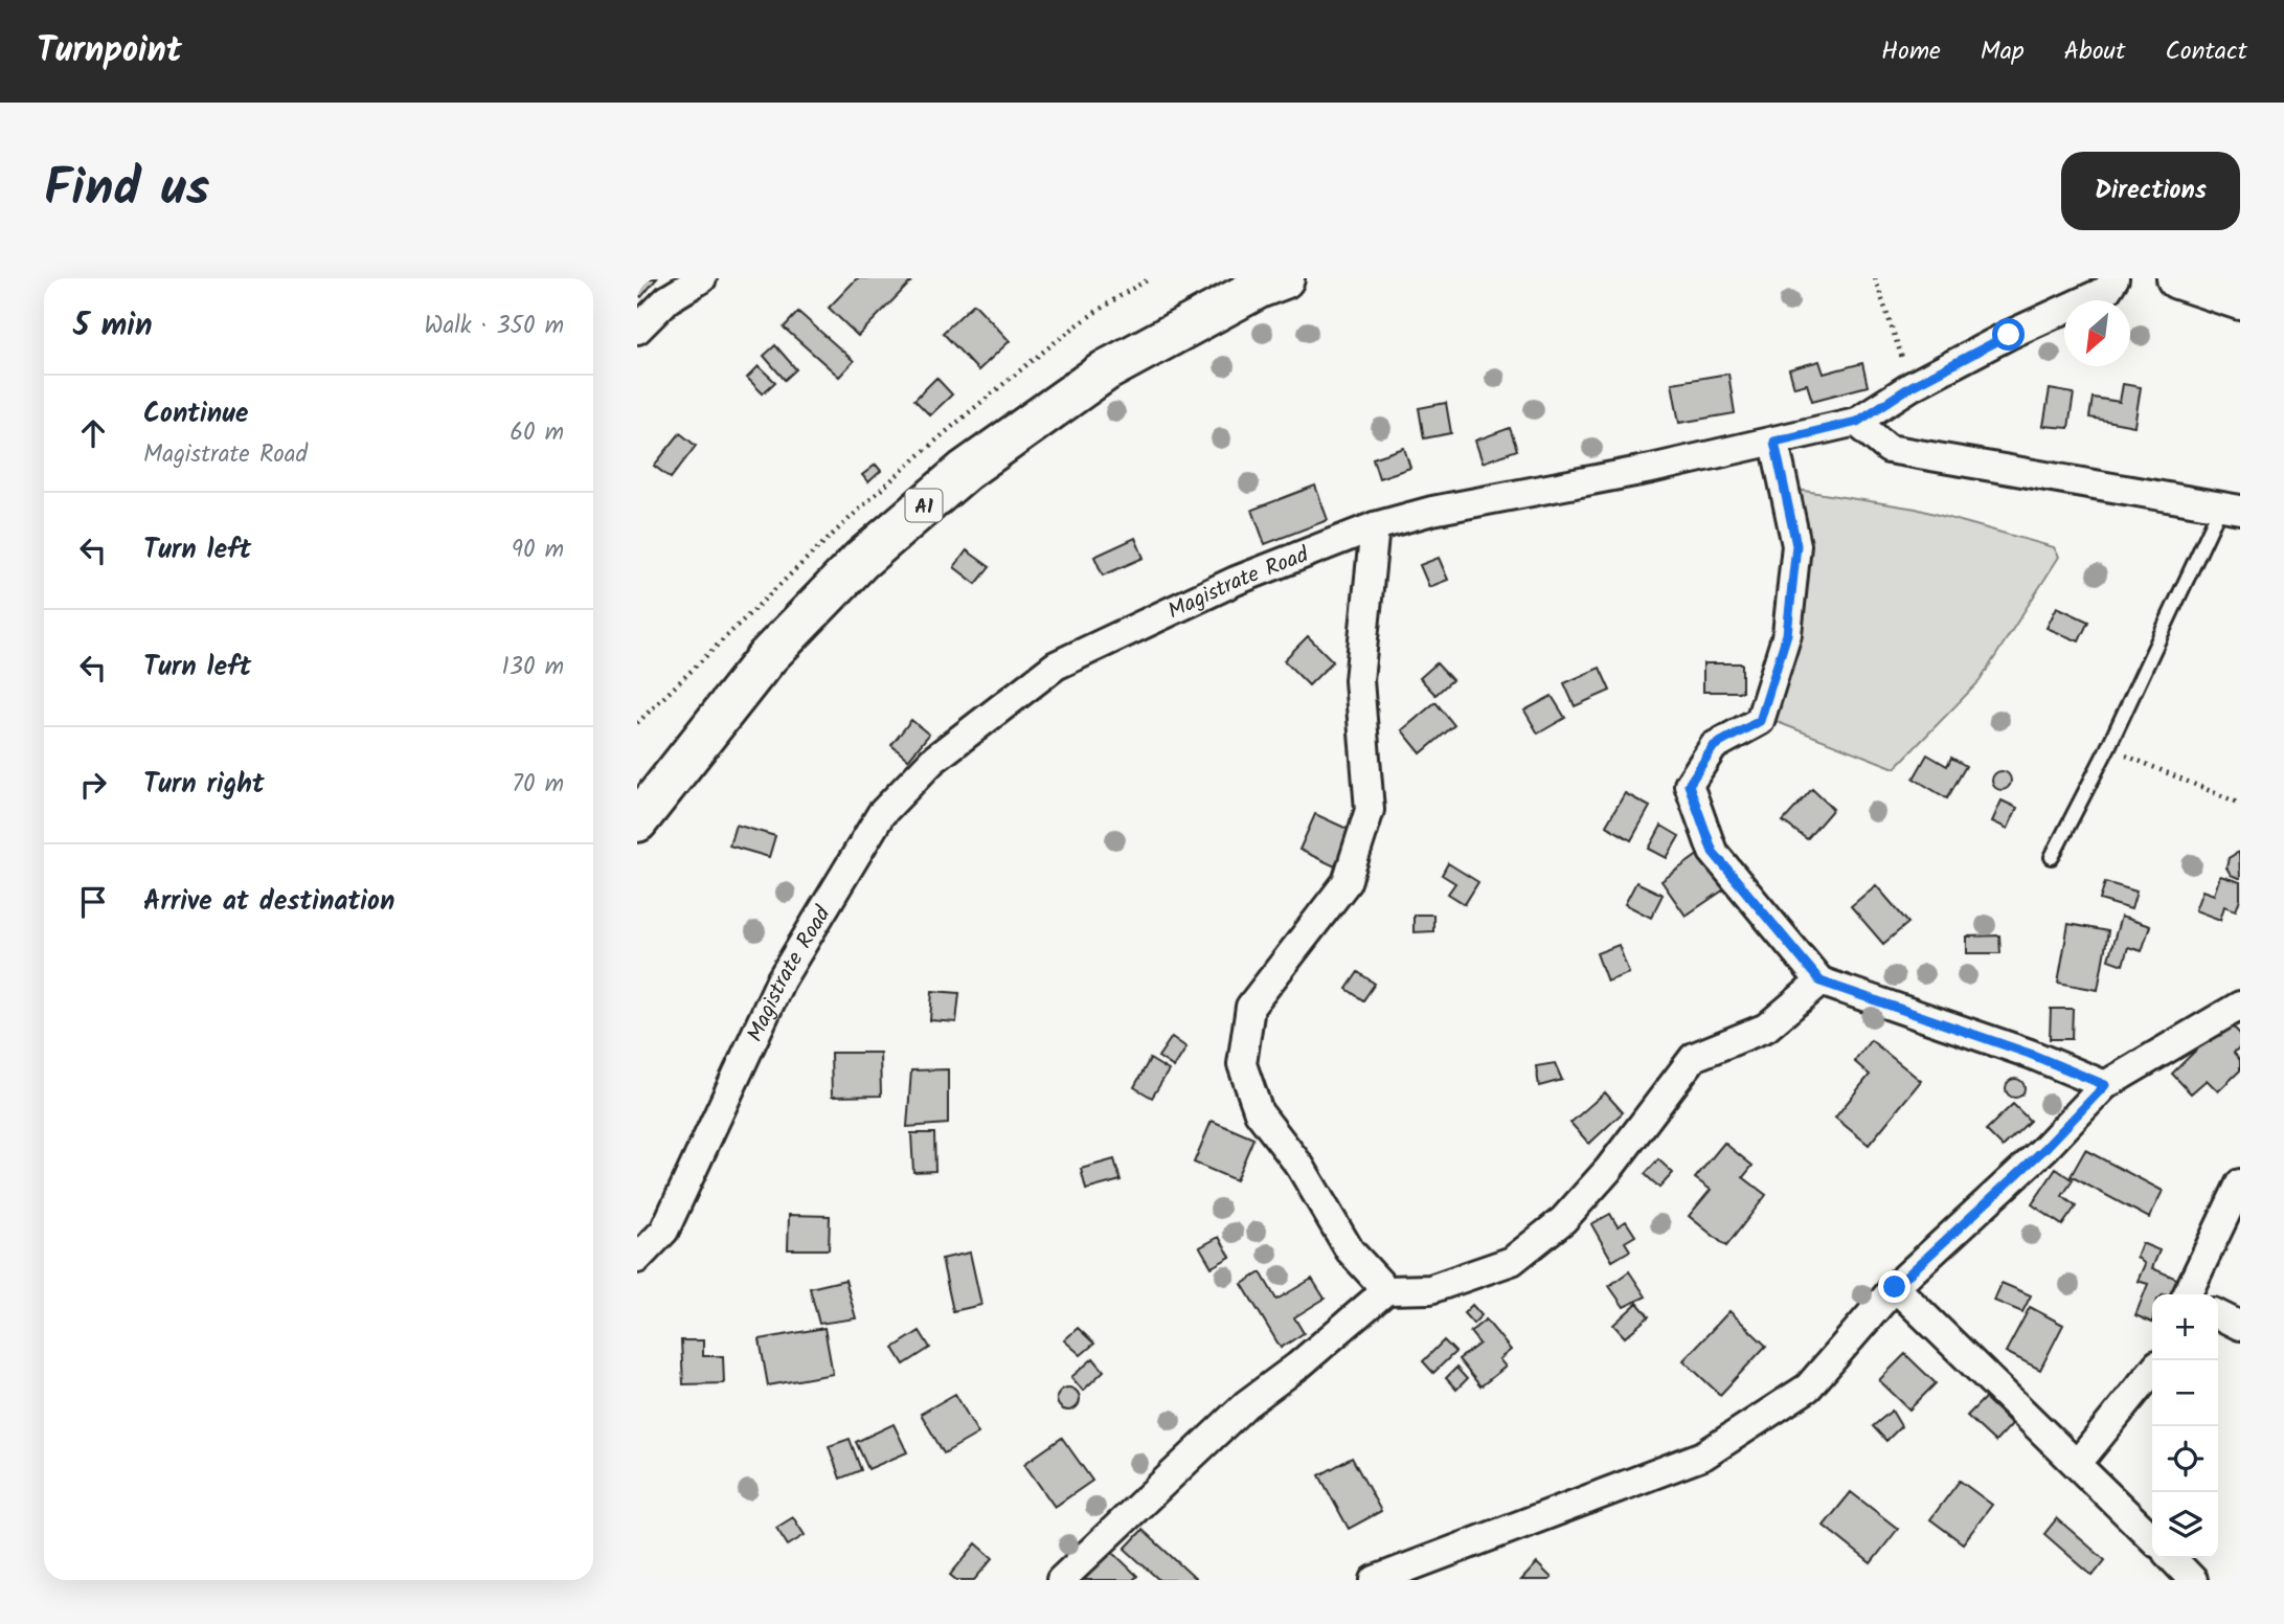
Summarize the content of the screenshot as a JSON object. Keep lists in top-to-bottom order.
{
  "streets": {
    "main road": ["A1"],
    "street": ["Magistrate Road"]
  },
  "north": "bottom left",
  "page": {
    "header": "Turnpoint",
    "nav": [
      "Home",
      "Map",
      "About",
      "Contact"
    ],
    "title": "Find us",
    "buttons": "Directions",
    "heading": ["5 min", "Walk · 350 m"],
    "list": [
      ["Continue", "Magistrate Road", "60 m"],
      ["Turn left", "90 m"],
      ["Turn left", "130 m"],
      ["Turn right", "70 m"],
      "Arrive at destination"
    ],
    "map_buttons": ["+", "−"]
  }
}
